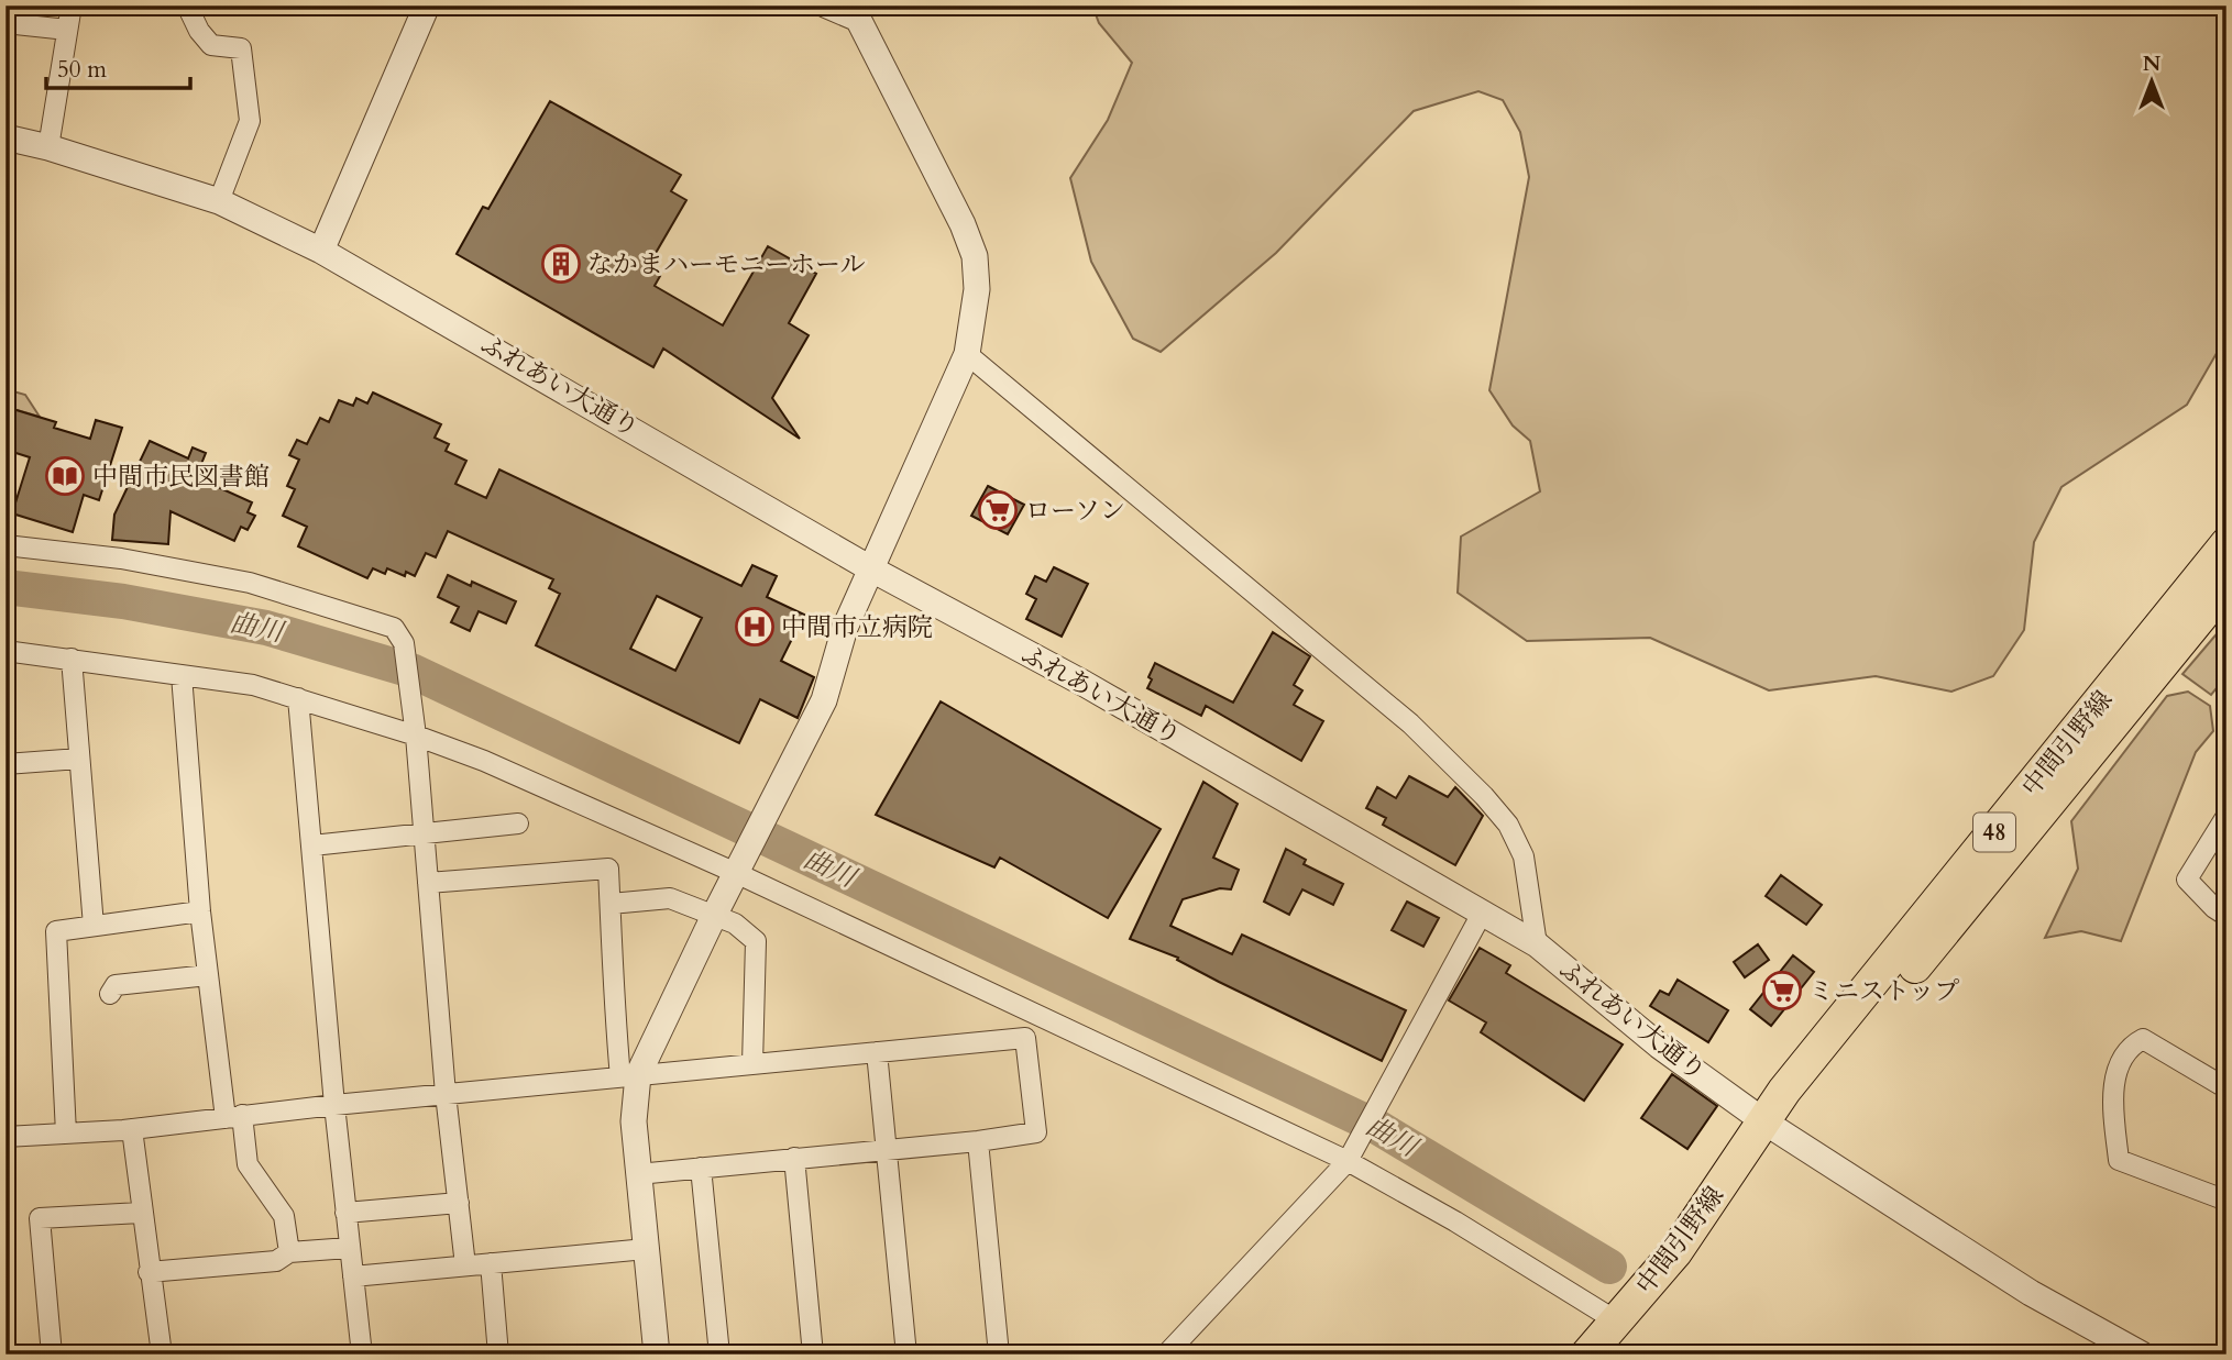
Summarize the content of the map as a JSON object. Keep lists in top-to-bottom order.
{
  "streets": {
    "main road": ["中間引野線", "48"],
    "street": ["ふれあい大通り"]
  },
  "crossings": [
    ["ふれあい大通り", "中間引野線"]
  ],
  "water": ["曲川"],
  "places": {
    "building": ["なかまハーモニーホール"],
    "library": ["中間市民図書館"],
    "supermarket": ["ローソン", "ミニストップ"],
    "hospital": ["中間市立病院"]
  },
  "scale_bar": "50 m",
  "north": "top"
}
